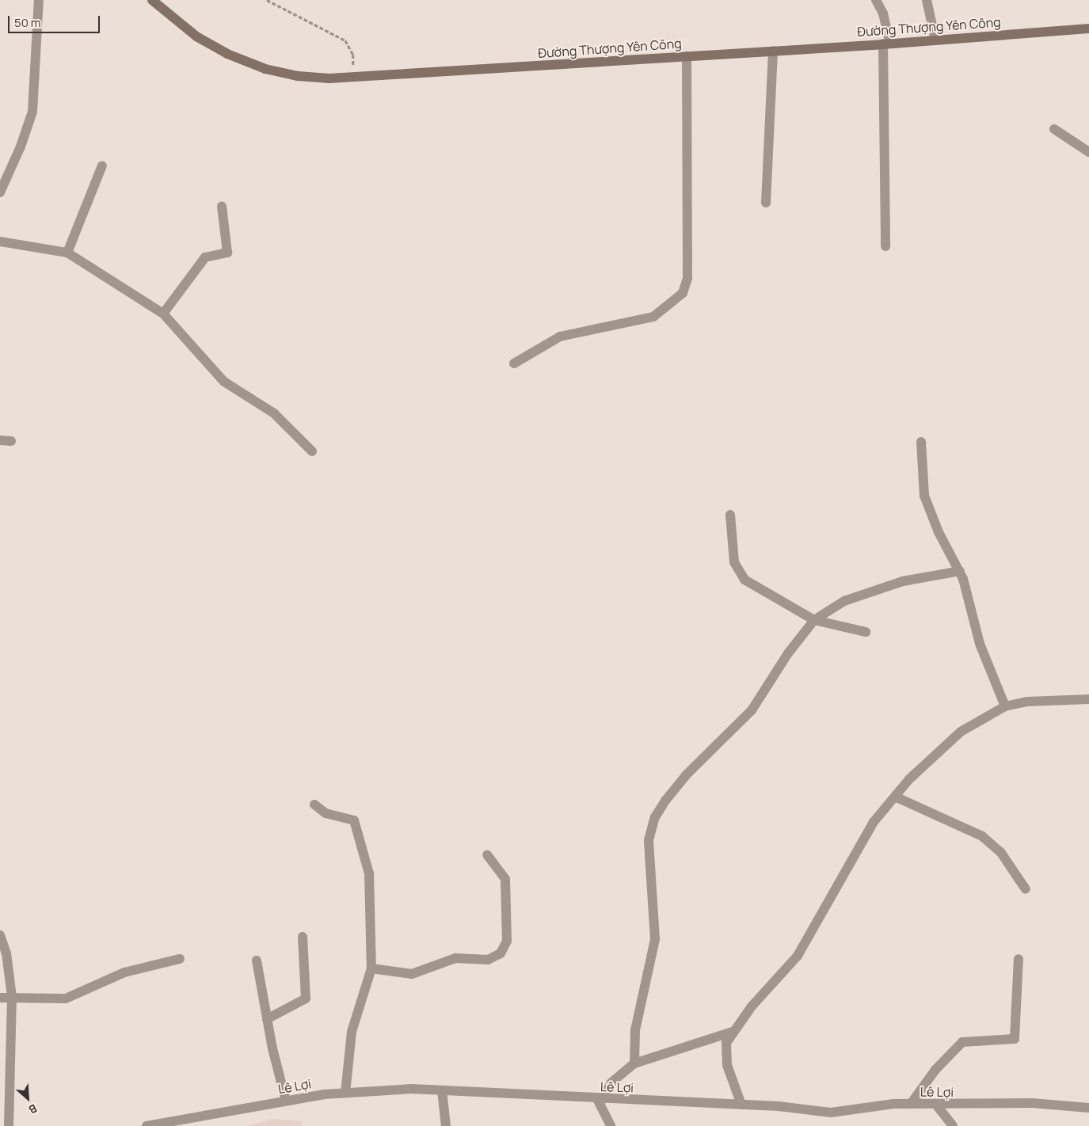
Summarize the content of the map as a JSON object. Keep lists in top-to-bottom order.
{
  "streets": {
    "main road": ["Đường Thượng Yên Công"],
    "street": ["Lê Lợi"]
  },
  "scale_bar": "50 m",
  "north": "bottom right"
}
